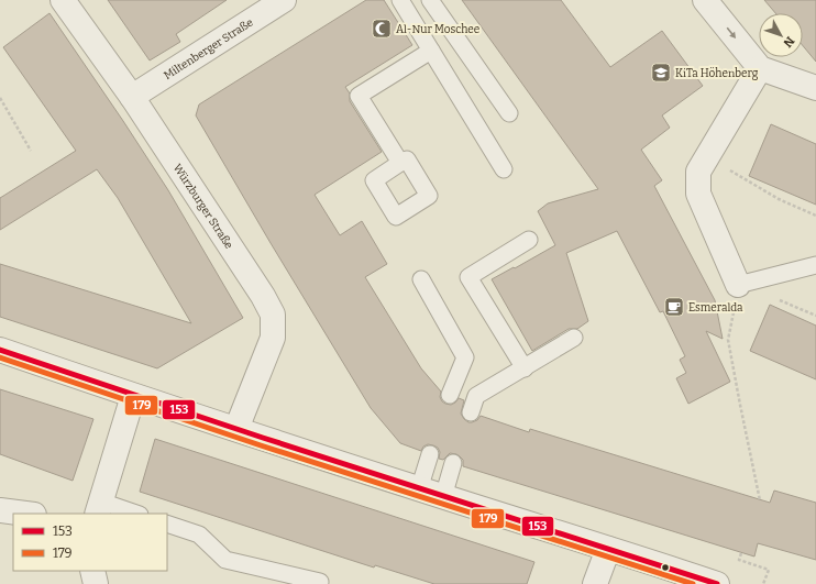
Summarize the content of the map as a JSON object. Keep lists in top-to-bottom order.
{
  "streets": {
    "street": ["Miltenberger Straße", "Würzburger Straße"]
  },
  "crossings": [
    ["Miltenberger Straße", "Würzburger Straße"]
  ],
  "places": {
    "mosque": ["Al-Nur Moschee"],
    "school or university": ["KiTa Höhenberg"],
    "cafe": ["Esmeralda"]
  },
  "lines": ["transit line 153", "transit line 179"],
  "legend": ["153", "179"],
  "north": "bottom right"
}
